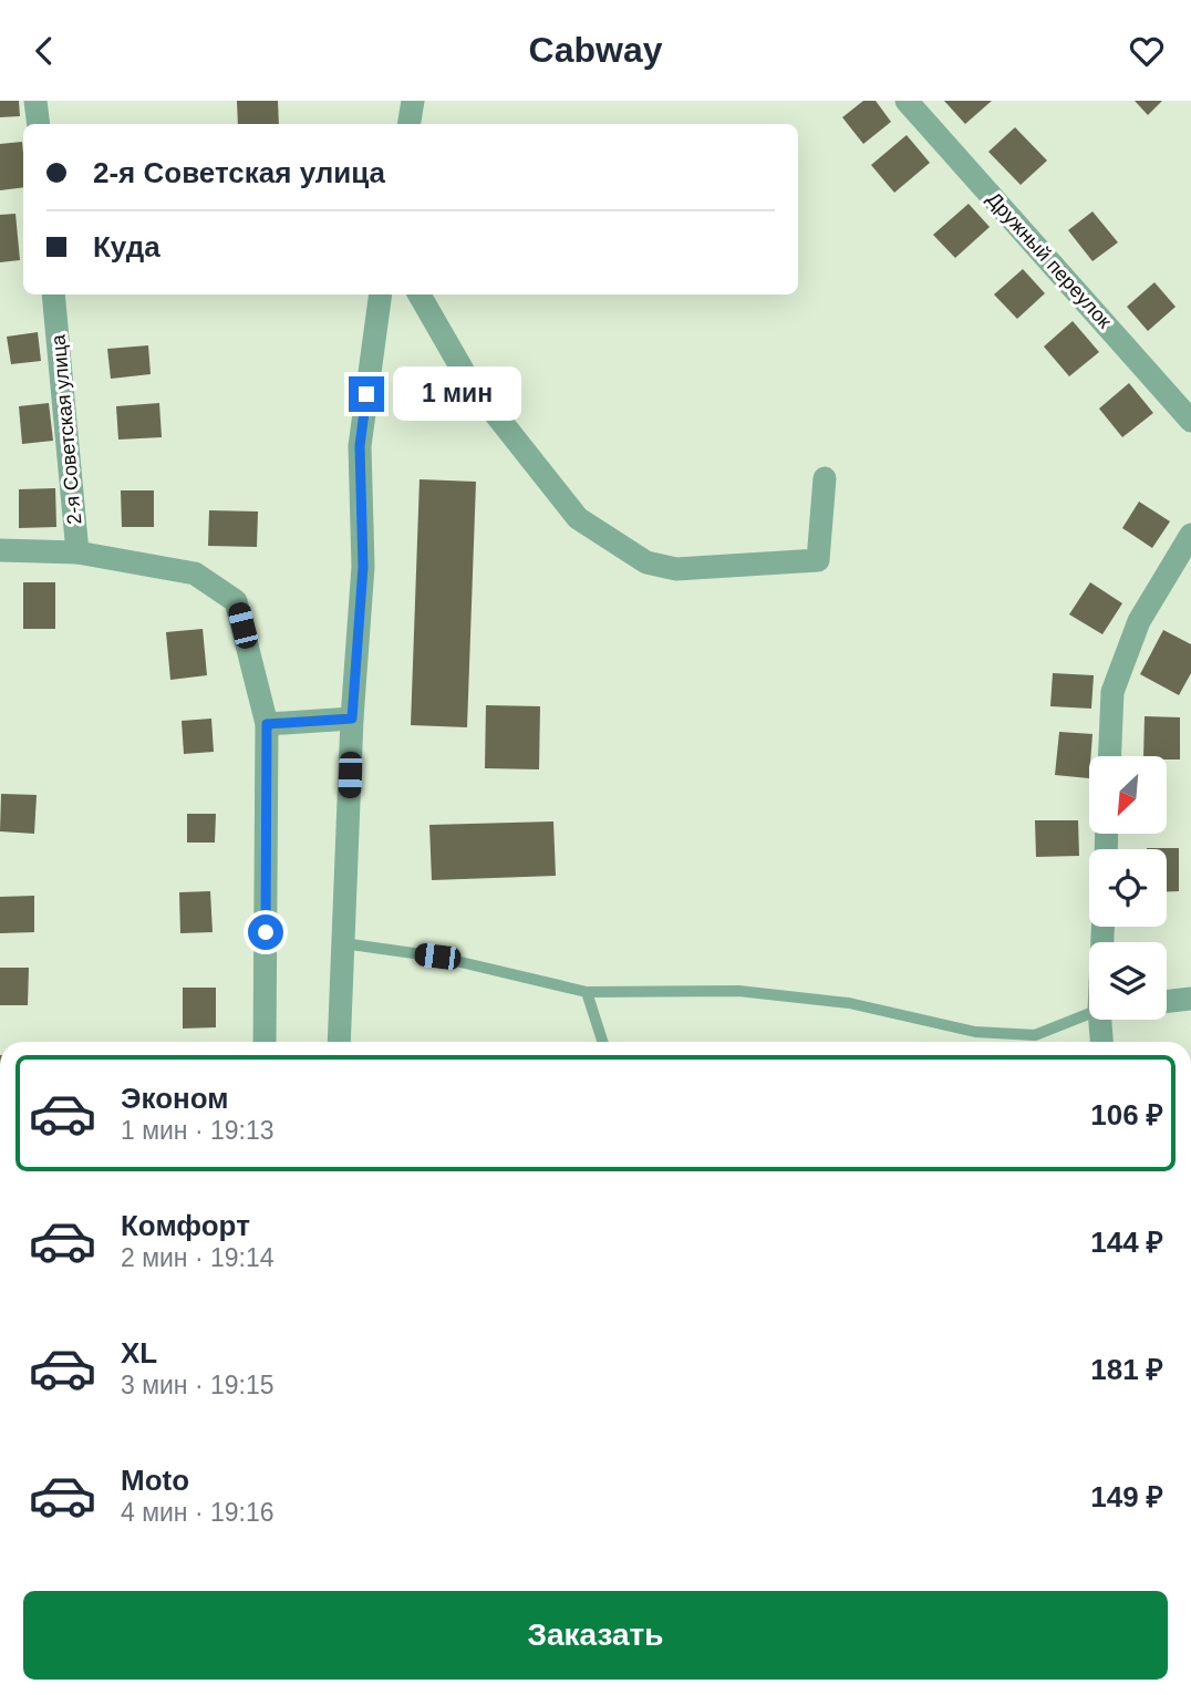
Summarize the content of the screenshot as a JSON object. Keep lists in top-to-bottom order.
{
  "streets": {
    "street": ["Дружный переулок", "2-я Советская улица"]
  },
  "north": "bottom left",
  "page": {
    "header": "Cabway",
    "banner": ["2-я Советская улица", "Куда"],
    "bubble": "1 мин",
    "list": [
      {
        "name": "Эконом",
        "note": "1 мин · 19:13",
        "value": "106 ₽"
      },
      {
        "name": "Комфорт",
        "note": "2 мин · 19:14",
        "value": "144 ₽"
      },
      {
        "name": "XL",
        "note": "3 мин · 19:15",
        "value": "181 ₽"
      },
      {
        "name": "Moto",
        "note": "4 мин · 19:16",
        "value": "149 ₽"
      }
    ],
    "buttons": "Заказать"
  }
}
